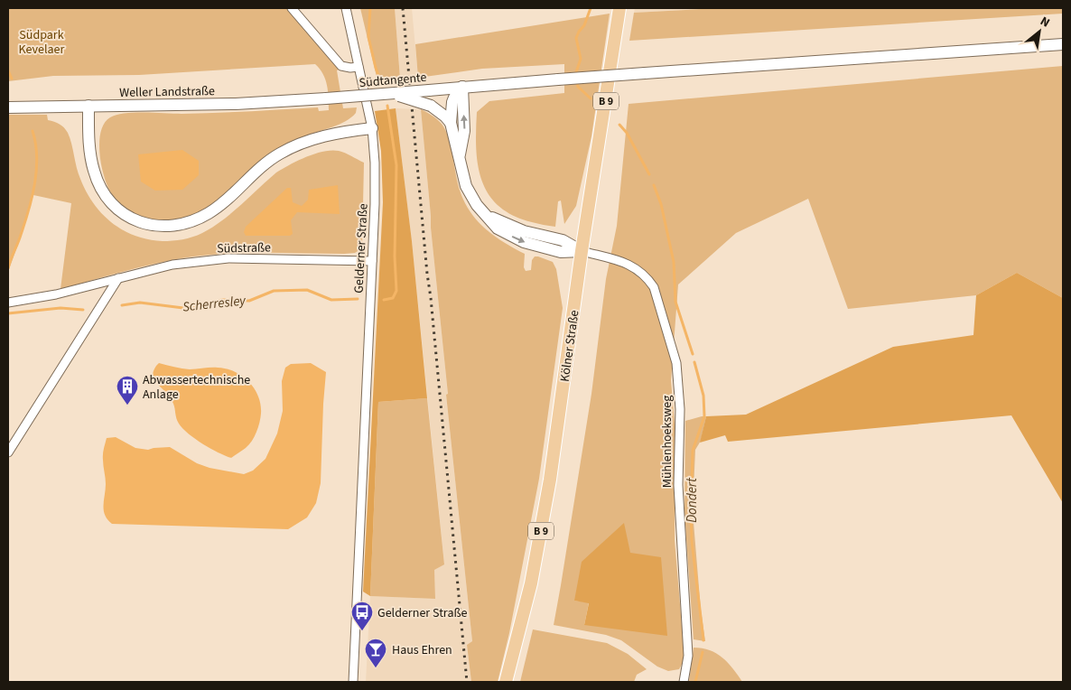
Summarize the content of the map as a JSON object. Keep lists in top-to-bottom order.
{
  "streets": {
    "main road": [
      "Südtangente",
      "Weller Landstraße",
      "B 9",
      "Kölner Straße"
    ],
    "street": ["Südstraße", "Gelderner Straße", "Mühlenhoeksweg"]
  },
  "crossings": [
    ["Südtangente", "Weller Landstraße"],
    ["Südstraße", "Gelderner Straße"],
    ["Kölner Straße", "Mühlenhoeksweg"]
  ],
  "water": ["Scherresley", "Dondert"],
  "parks": ["Südpark Kevelaer"],
  "places": {
    "building": ["Abwassertechnische Anlage"],
    "bus stop": ["Gelderner Straße"],
    "bar": ["Haus Ehren"]
  },
  "north": "top right"
}
